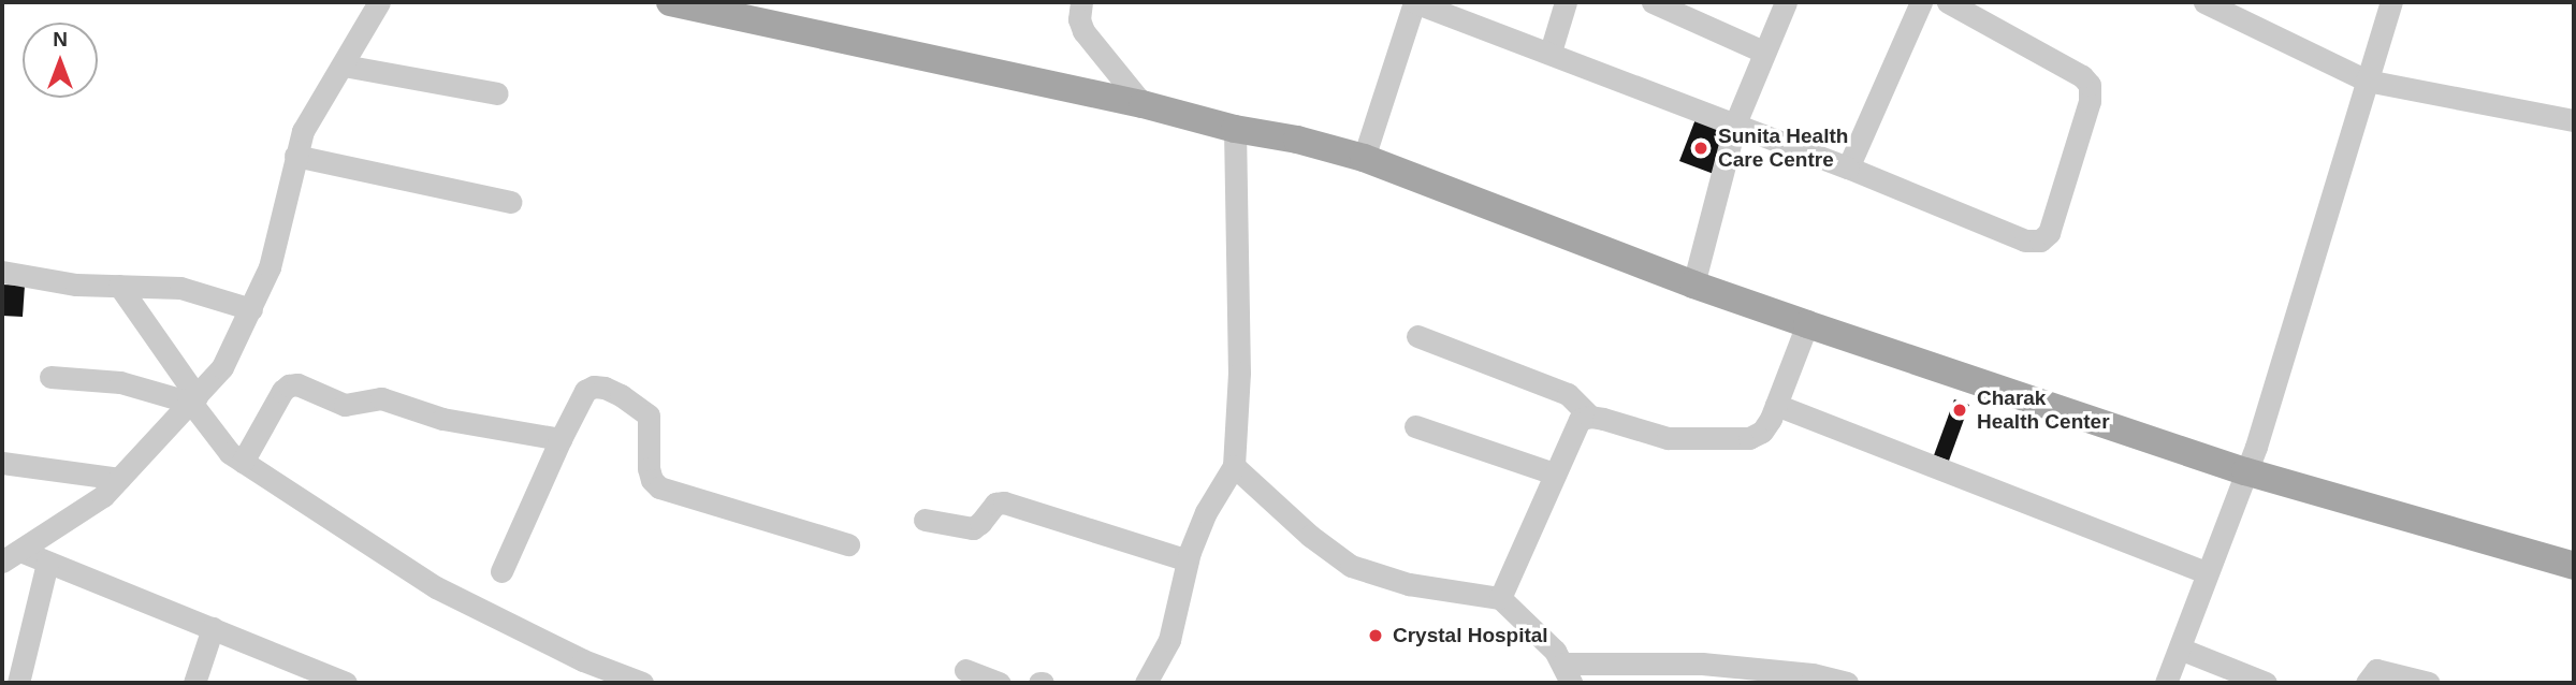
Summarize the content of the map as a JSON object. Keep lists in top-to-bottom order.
{
  "places": ["Sunita Health Care Centre", "Charak Health Center", "Crystal Hospital"],
  "north": "top"
}
